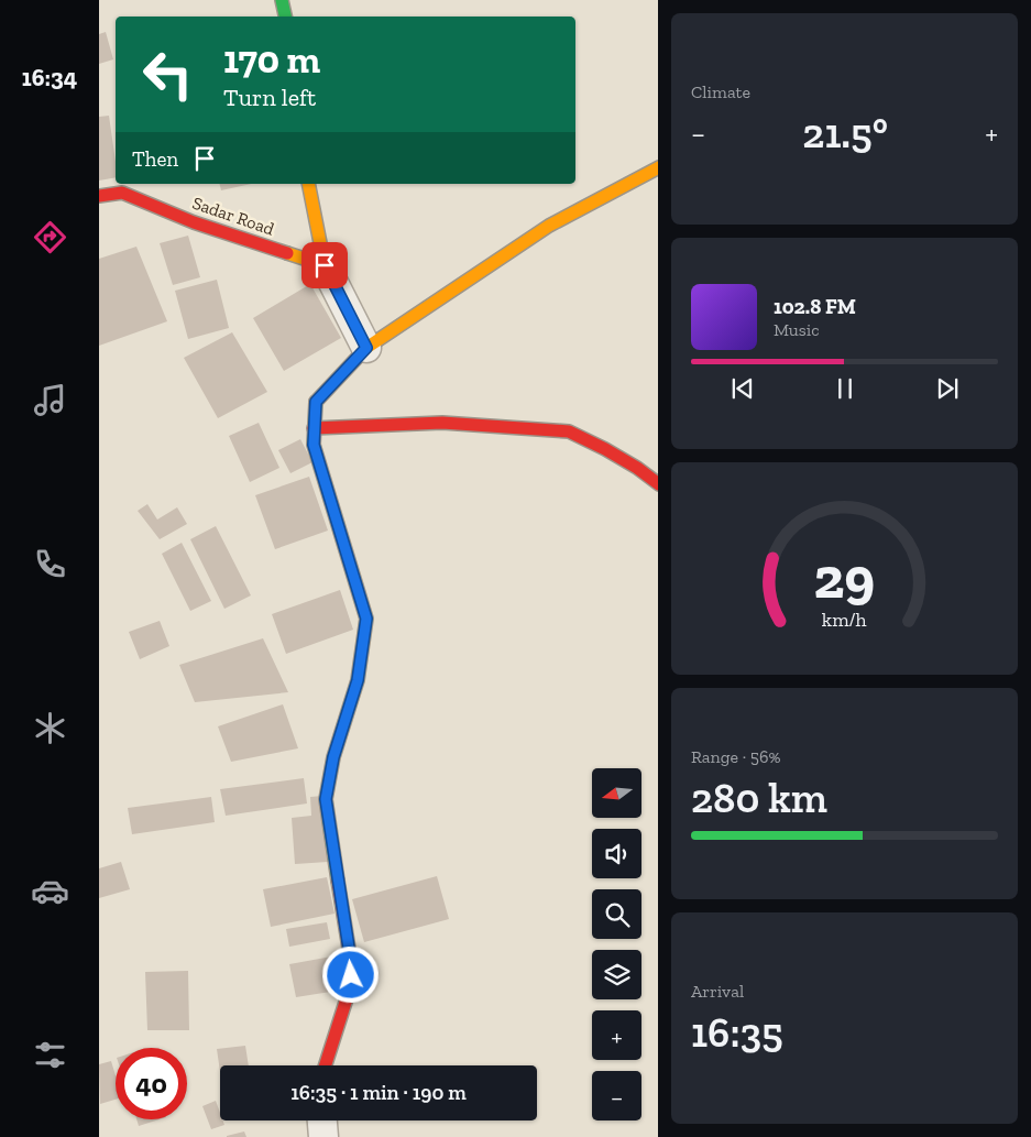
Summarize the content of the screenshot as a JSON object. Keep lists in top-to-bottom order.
{
  "streets": {
    "street": ["Sadar Road"]
  },
  "north": "left",
  "page": {
    "tabs": "16:34",
    "tile": [
      "Climate",
      ["Range · 56%", "280 km"],
      ["Arrival", "16:35"]
    ],
    "turn": ["170 m", "Turn left"],
    "heat": ["−", "21.5°", "+"],
    "then": "Then",
    "song": ["102.8 FM", "Music"],
    "map_buttons": ["+", "−"],
    "limit": "40",
    "trip": "16:35 · 1 min · 190 m",
    "gauge": ["29", "km/h"]
  }
}
